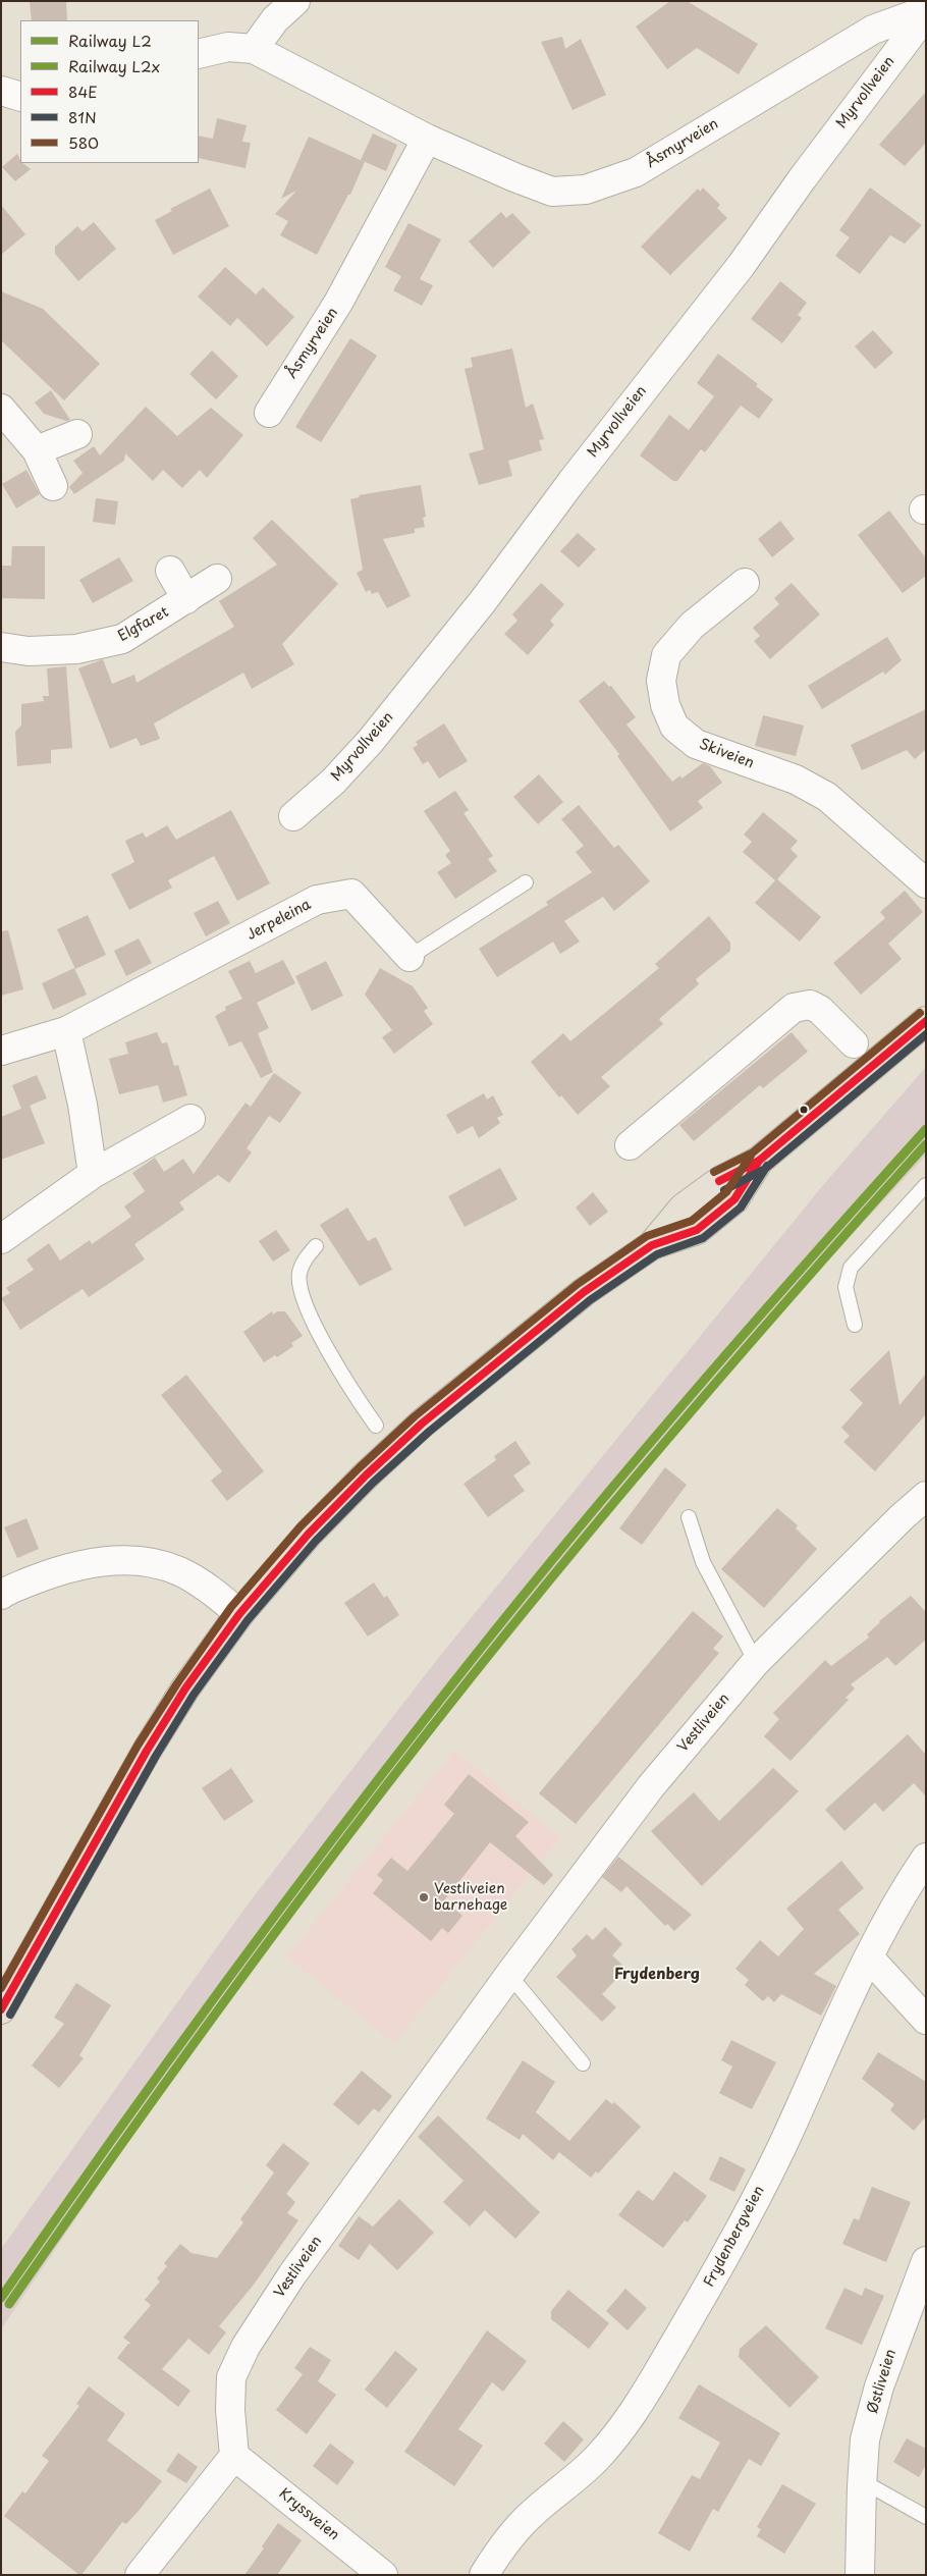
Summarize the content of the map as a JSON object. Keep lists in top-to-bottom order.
{
  "streets": {
    "street": [
      "Myrvollveien",
      "Åsmyrveien",
      "Elgfaret",
      "Skiveien",
      "Jerpeleina",
      "Vestliveien",
      "Frydenbergveien",
      "Østliveien",
      "Kryssveien"
    ]
  },
  "crossings": [
    ["Myrvollveien", "Åsmyrveien"],
    ["Vestliveien", "Kryssveien"]
  ],
  "districts": ["Frydenberg"],
  "places": ["Vestliveien barnehage"],
  "lines": [
    "transit line 580",
    "transit line 84E",
    "transit line 81N",
    "rail line L2",
    "rail line L2x"
  ],
  "legend": [
    "Railway L2",
    "Railway L2x",
    "84E",
    "81N",
    "580"
  ]
}
